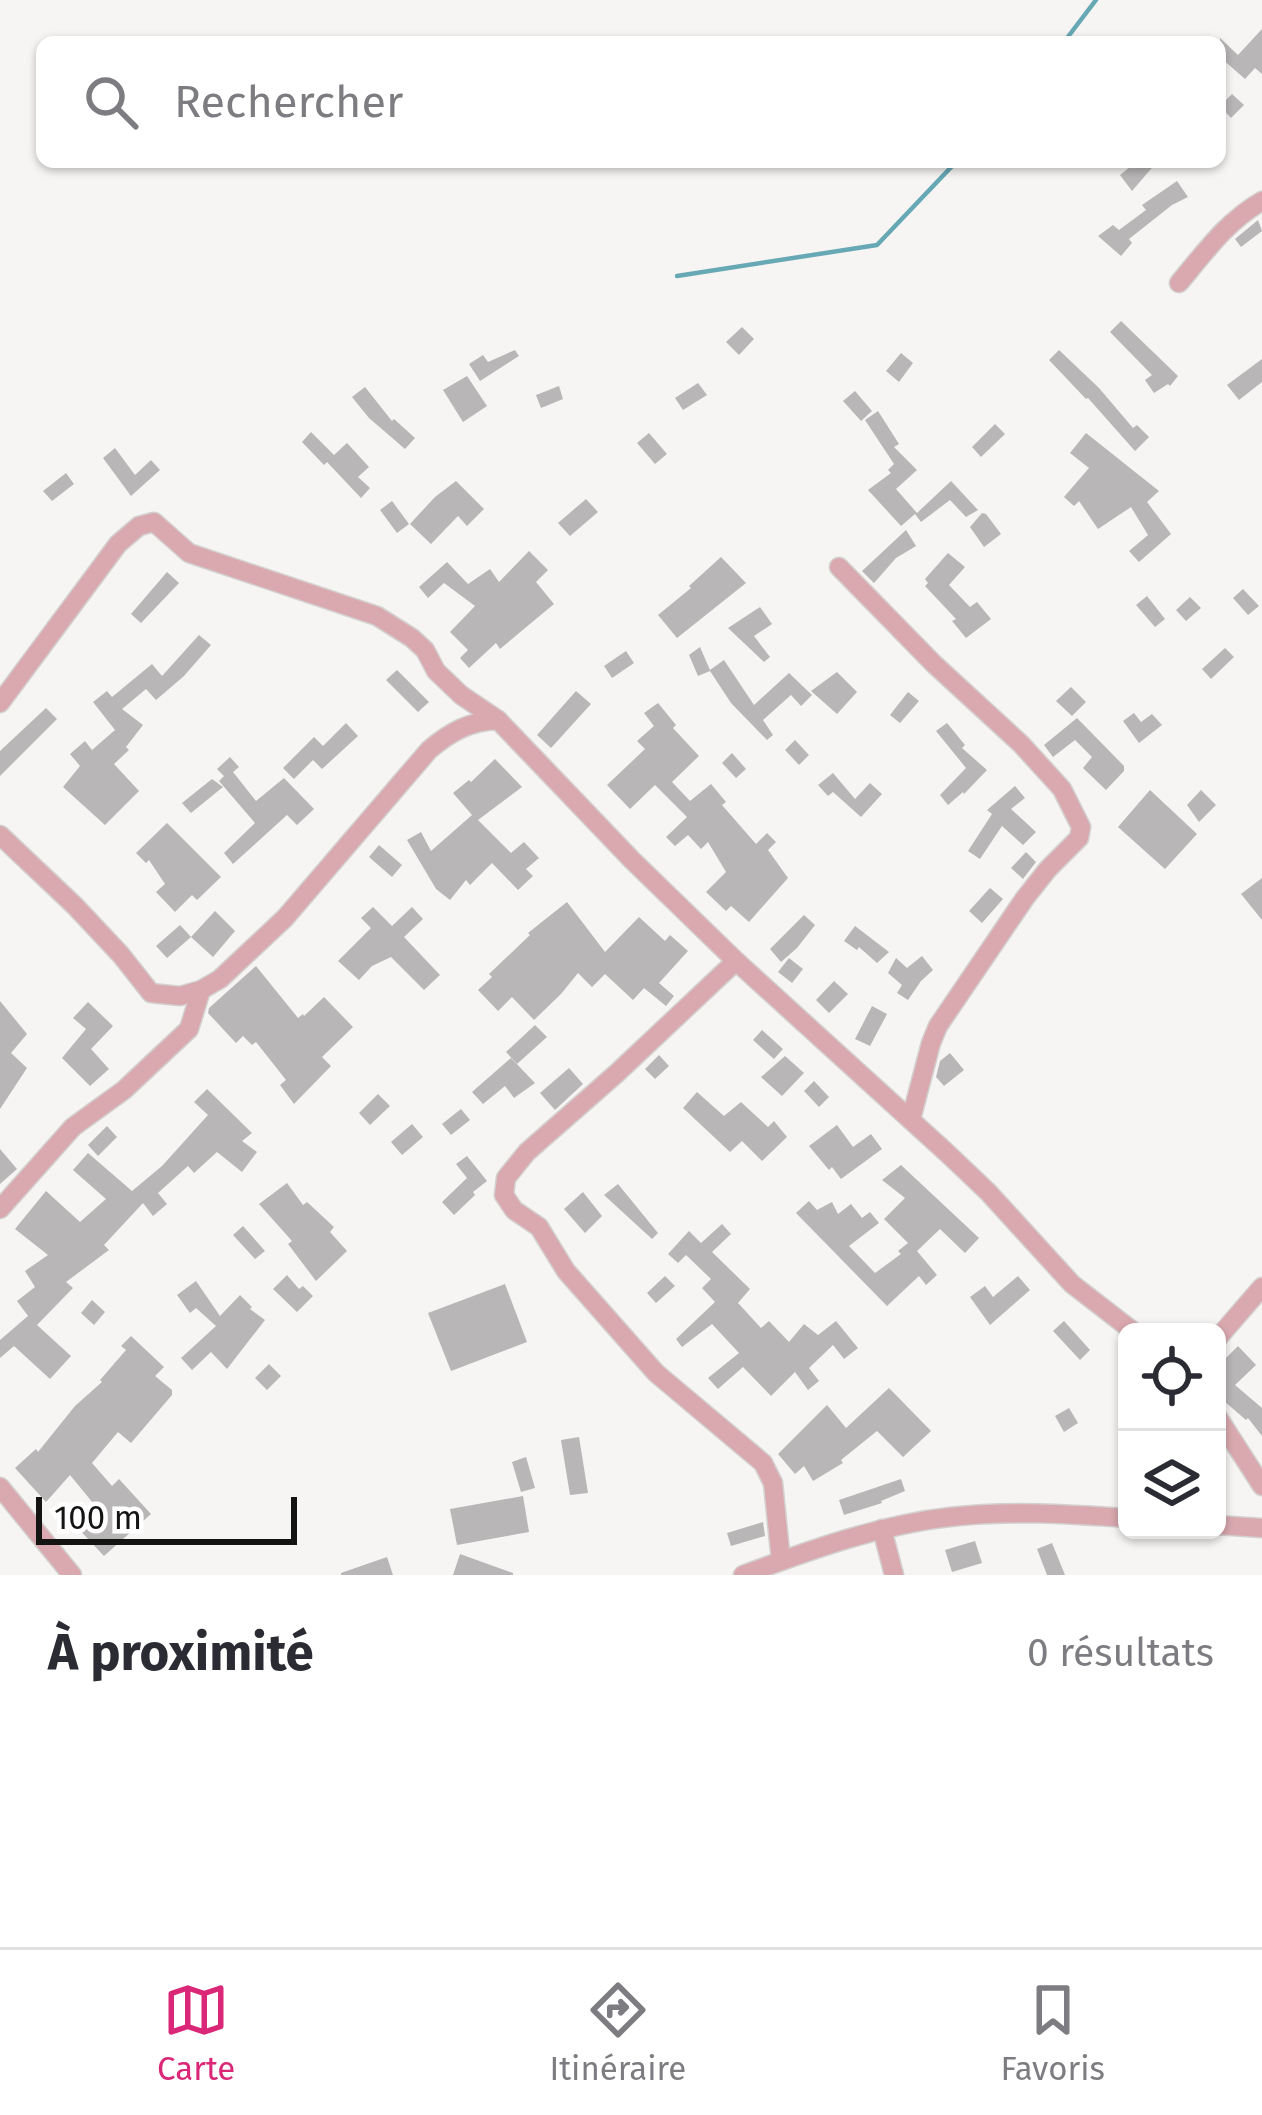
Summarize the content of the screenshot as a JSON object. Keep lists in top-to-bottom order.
{
  "scale_bar": "100 m",
  "page": {
    "search": "Rechercher",
    "scale": "100 m",
    "heading": ["À proximité", "0 résultats"],
    "nav": ["Carte", "Itinéraire", "Favoris"]
  }
}
